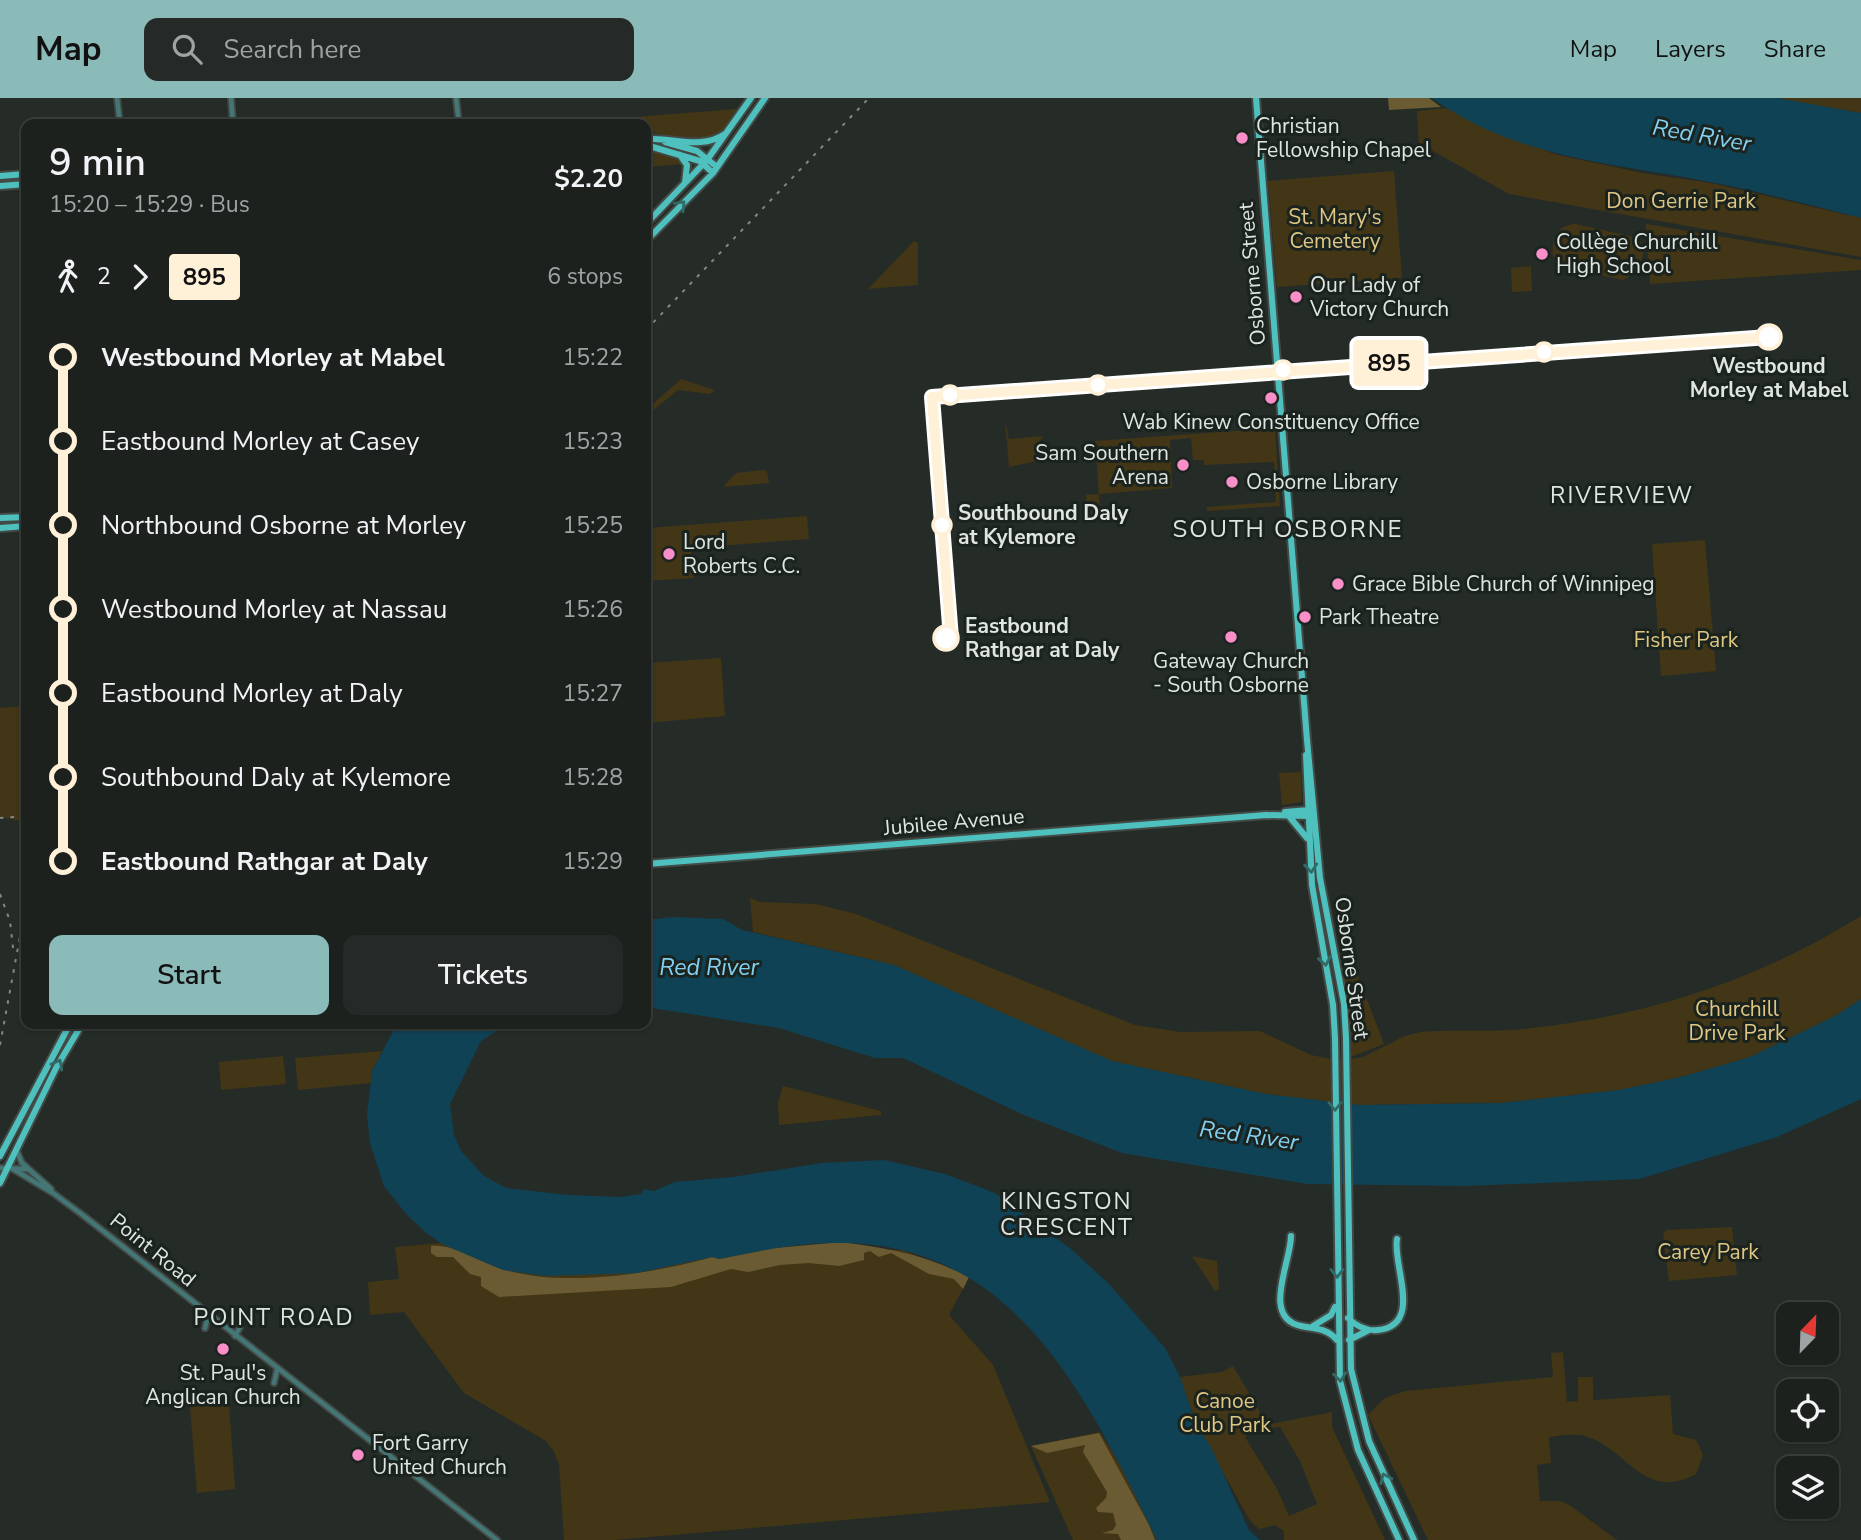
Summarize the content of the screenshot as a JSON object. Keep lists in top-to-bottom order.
{
  "streets": {
    "main road": ["Osborne Street", "Jubilee Avenue"],
    "street": ["Point Road"]
  },
  "crossings": [
    ["Osborne Street", "Jubilee Avenue"]
  ],
  "districts": [
    "RIVERVIEW",
    "SOUTH OSBORNE",
    "KINGSTON CRESCENT",
    "POINT ROAD"
  ],
  "water": ["Red River"],
  "parks": [
    "Don Gerrie Park",
    "St. Mary's Cemetery",
    "Fisher Park",
    "Churchill Drive Park",
    "Carey Park",
    "Canoe Club Park"
  ],
  "places": [
    "Christian Fellowship Chapel",
    "Collège Churchill High School",
    "Our Lady of Victory Church",
    "Westbound Morley at Mabel",
    "Wab Kinew Constituency Office",
    "Sam Southern Arena",
    "Osborne Library",
    "Southbound Daly at Kylemore",
    "Lord Roberts C.C.",
    "Grace Bible Church of Winnipeg",
    "Park Theatre",
    "Gateway Church - South Osborne",
    "Eastbound Rathgar at Daly",
    "St. Paul's Anglican Church",
    "Fort Garry United Church"
  ],
  "lines": ["bus line 895"],
  "north": "top right",
  "page": {
    "header": "Map",
    "search": "Search here",
    "nav": ["Map", "Layers", "Share"],
    "on_map": "895",
    "heading": ["9 min", "15:20 – 15:29 · Bus", "$2.20"],
    "legs": ["2", "895", "6 stops"],
    "list": [
      {
        "name": "Westbound Morley at Mabel",
        "value": "15:22"
      },
      {
        "name": "Eastbound Morley at Casey",
        "value": "15:23"
      },
      {
        "name": "Northbound Osborne at Morley",
        "value": "15:25"
      },
      {
        "name": "Westbound Morley at Nassau",
        "value": "15:26"
      },
      {
        "name": "Eastbound Morley at Daly",
        "value": "15:27"
      },
      {
        "name": "Southbound Daly at Kylemore",
        "value": "15:28"
      },
      {
        "name": "Eastbound Rathgar at Daly",
        "value": "15:29"
      }
    ],
    "buttons": ["Start", "Tickets"]
  }
}
